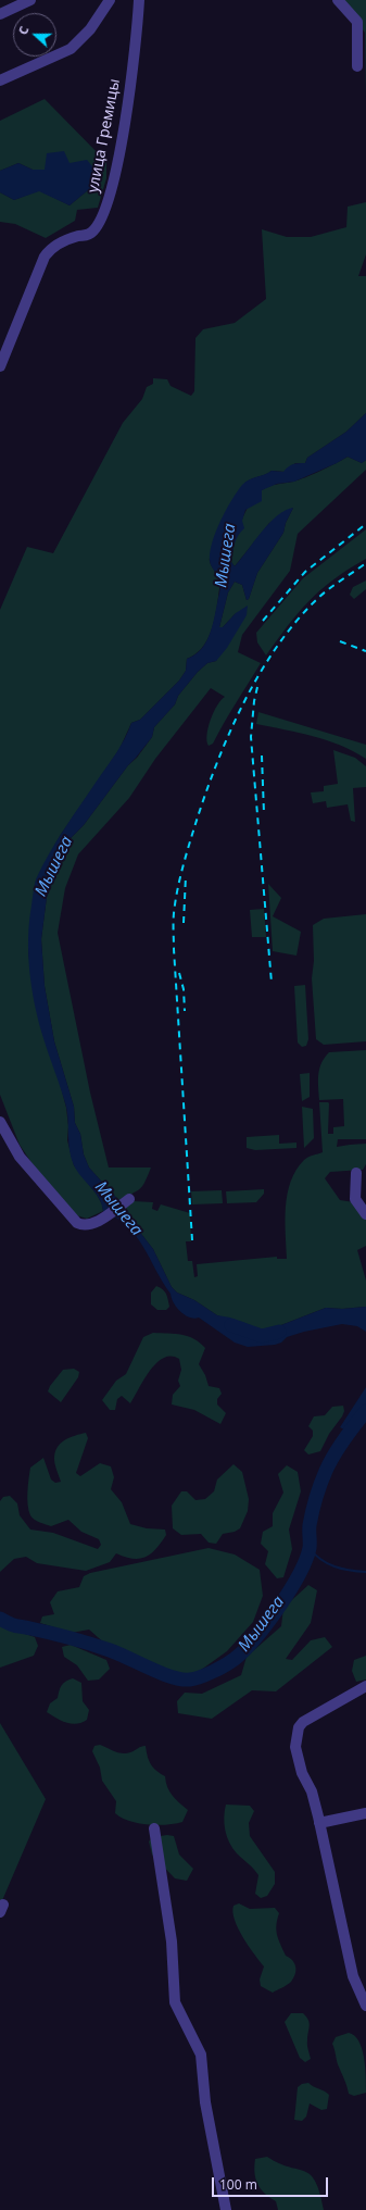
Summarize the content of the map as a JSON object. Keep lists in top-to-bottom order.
{
  "streets": {
    "street": ["улица Гремицы"]
  },
  "water": ["Мышега"],
  "scale_bar": "100 m",
  "north": "left"
}
